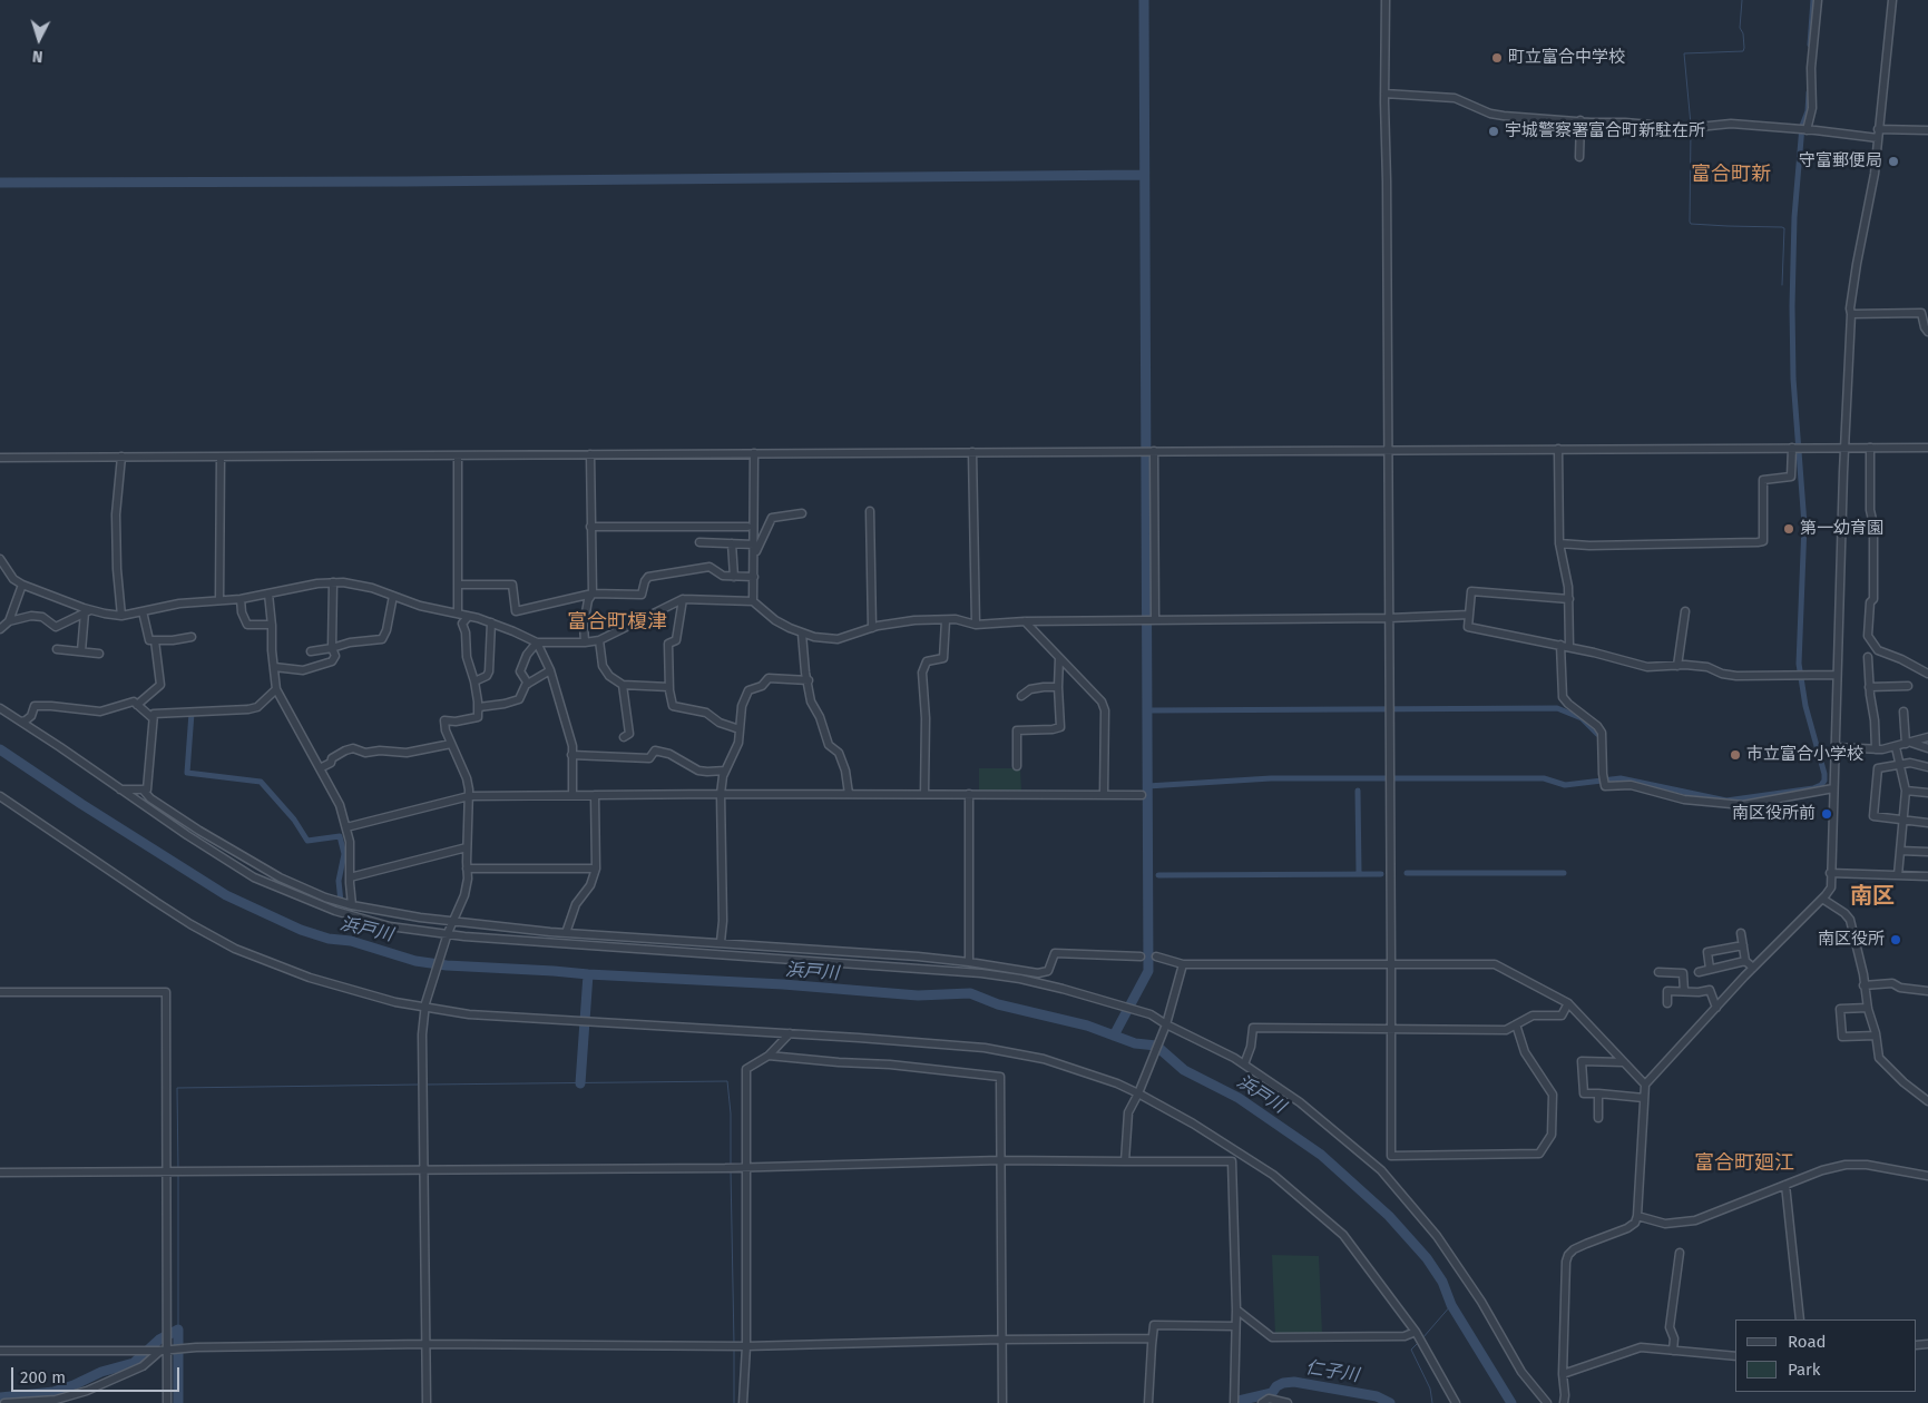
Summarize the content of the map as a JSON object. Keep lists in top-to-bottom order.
{
  "districts": [
    "富合町新",
    "富合町榎津",
    "南区",
    "富合町廻江"
  ],
  "water": ["浜戸川", "仁子川"],
  "places": [
    "町立富合中学校",
    "宇城警察署富合町新駐在所",
    "守富郵便局",
    "第一幼育園",
    "市立富合小学校",
    "南区役所前",
    "南区役所"
  ],
  "legend": ["Road", "Park"],
  "scale_bar": "200 m",
  "north": "bottom"
}
